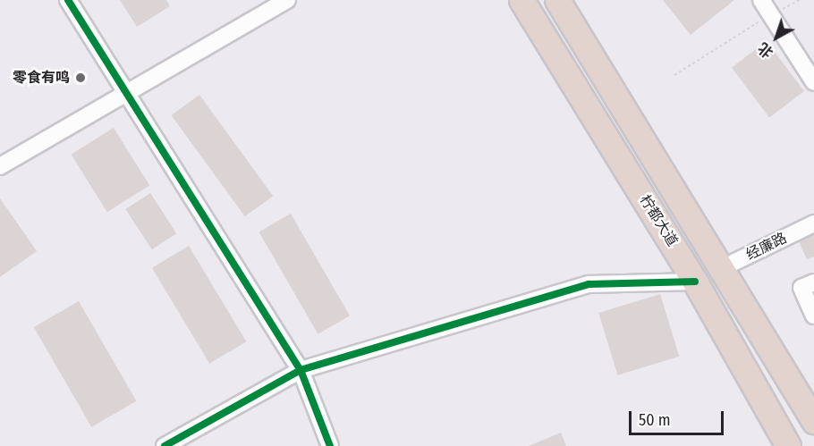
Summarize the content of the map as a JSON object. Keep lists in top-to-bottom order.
{
  "streets": {
    "highway": ["柠都大道"],
    "street": ["经廉路"]
  },
  "crossings": [
    ["柠都大道", "经廉路"]
  ],
  "places": ["零食有鸣"],
  "scale_bar": "50 m",
  "north": "bottom left"
}
